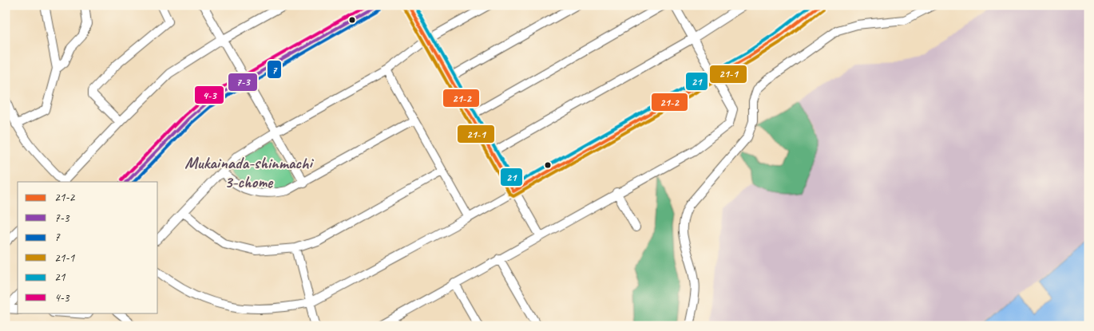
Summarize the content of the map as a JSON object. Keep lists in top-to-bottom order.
{
  "districts": ["Mukainada-shinmachi 3-chome"],
  "lines": [
    "transit line 21-2",
    "transit line 7-3",
    "transit line 21",
    "transit line 4-3",
    "transit line 21-1",
    "transit line 7"
  ],
  "legend": [
    "21-2",
    "7-3",
    "7",
    "21-1",
    "21",
    "4-3"
  ]
}
